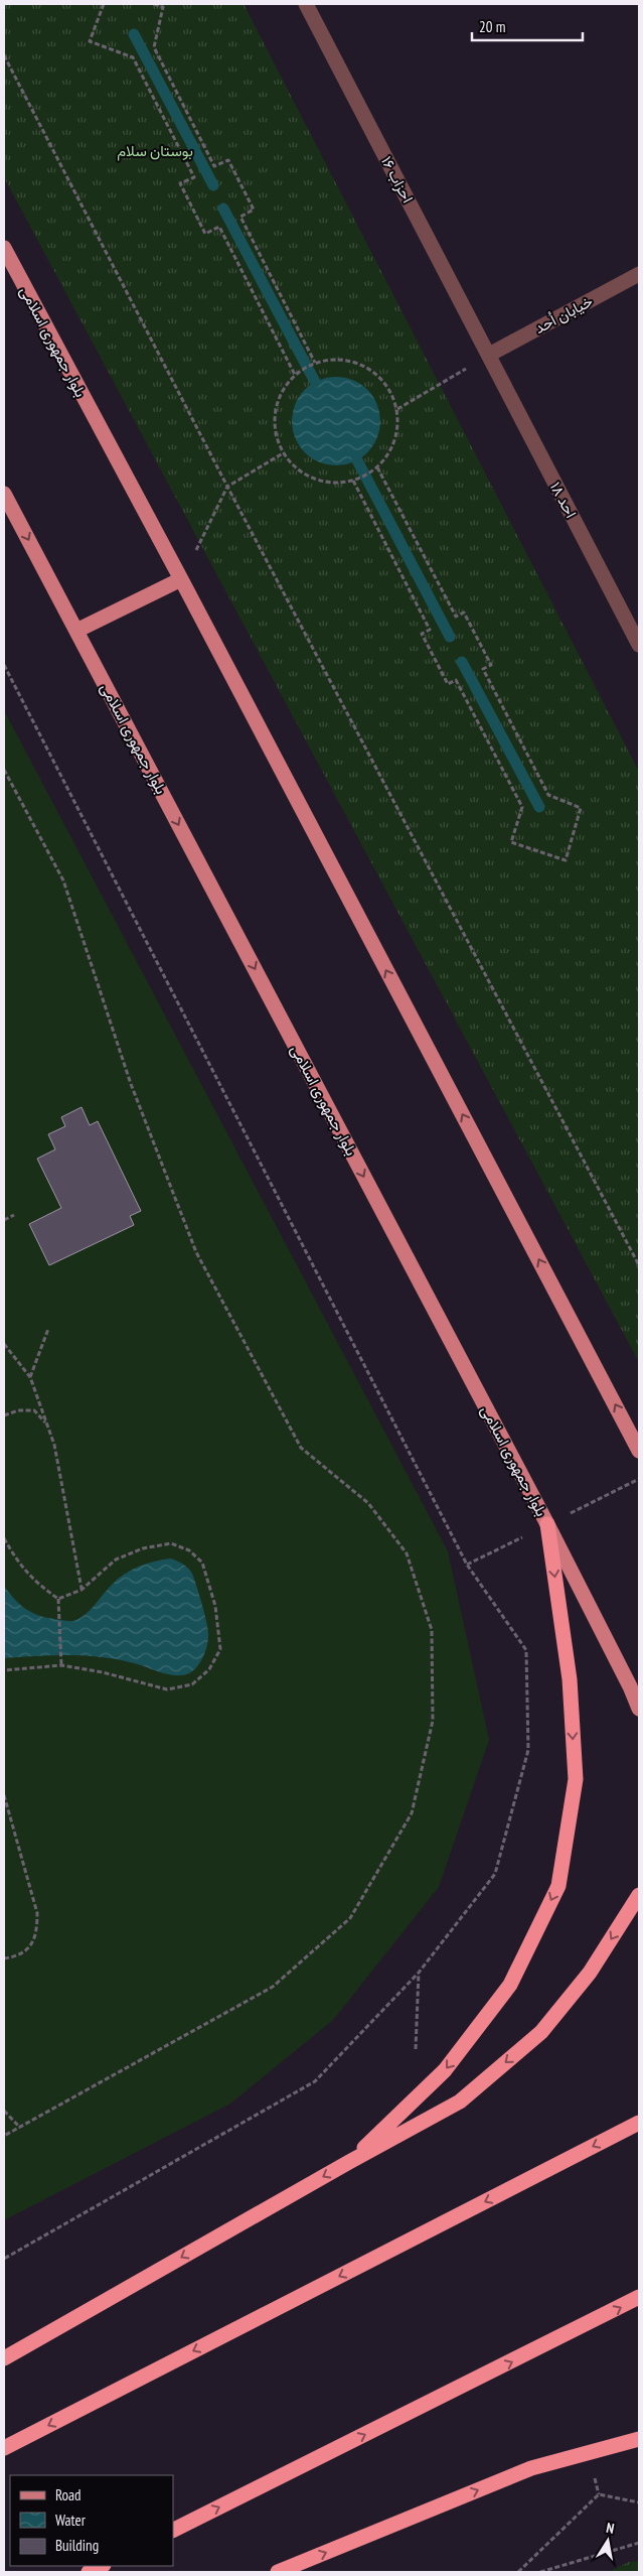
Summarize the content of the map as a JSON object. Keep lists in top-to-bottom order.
{
  "streets": {
    "main road": ["بلوار جمهوری اسلامی"],
    "street": ["احزاب ۱۶", "خیابان اُحد", "احد ۱۸"]
  },
  "crossings": [
    ["احزاب ۱۶", "خیابان اُحد"],
    ["احزاب ۱۶", "احد ۱۸"],
    ["خیابان اُحد", "احد ۱۸"]
  ],
  "parks": ["بوستان سلام"],
  "legend": ["Road", "Water", "Building"],
  "scale_bar": "20 m",
  "north": "top"
}
